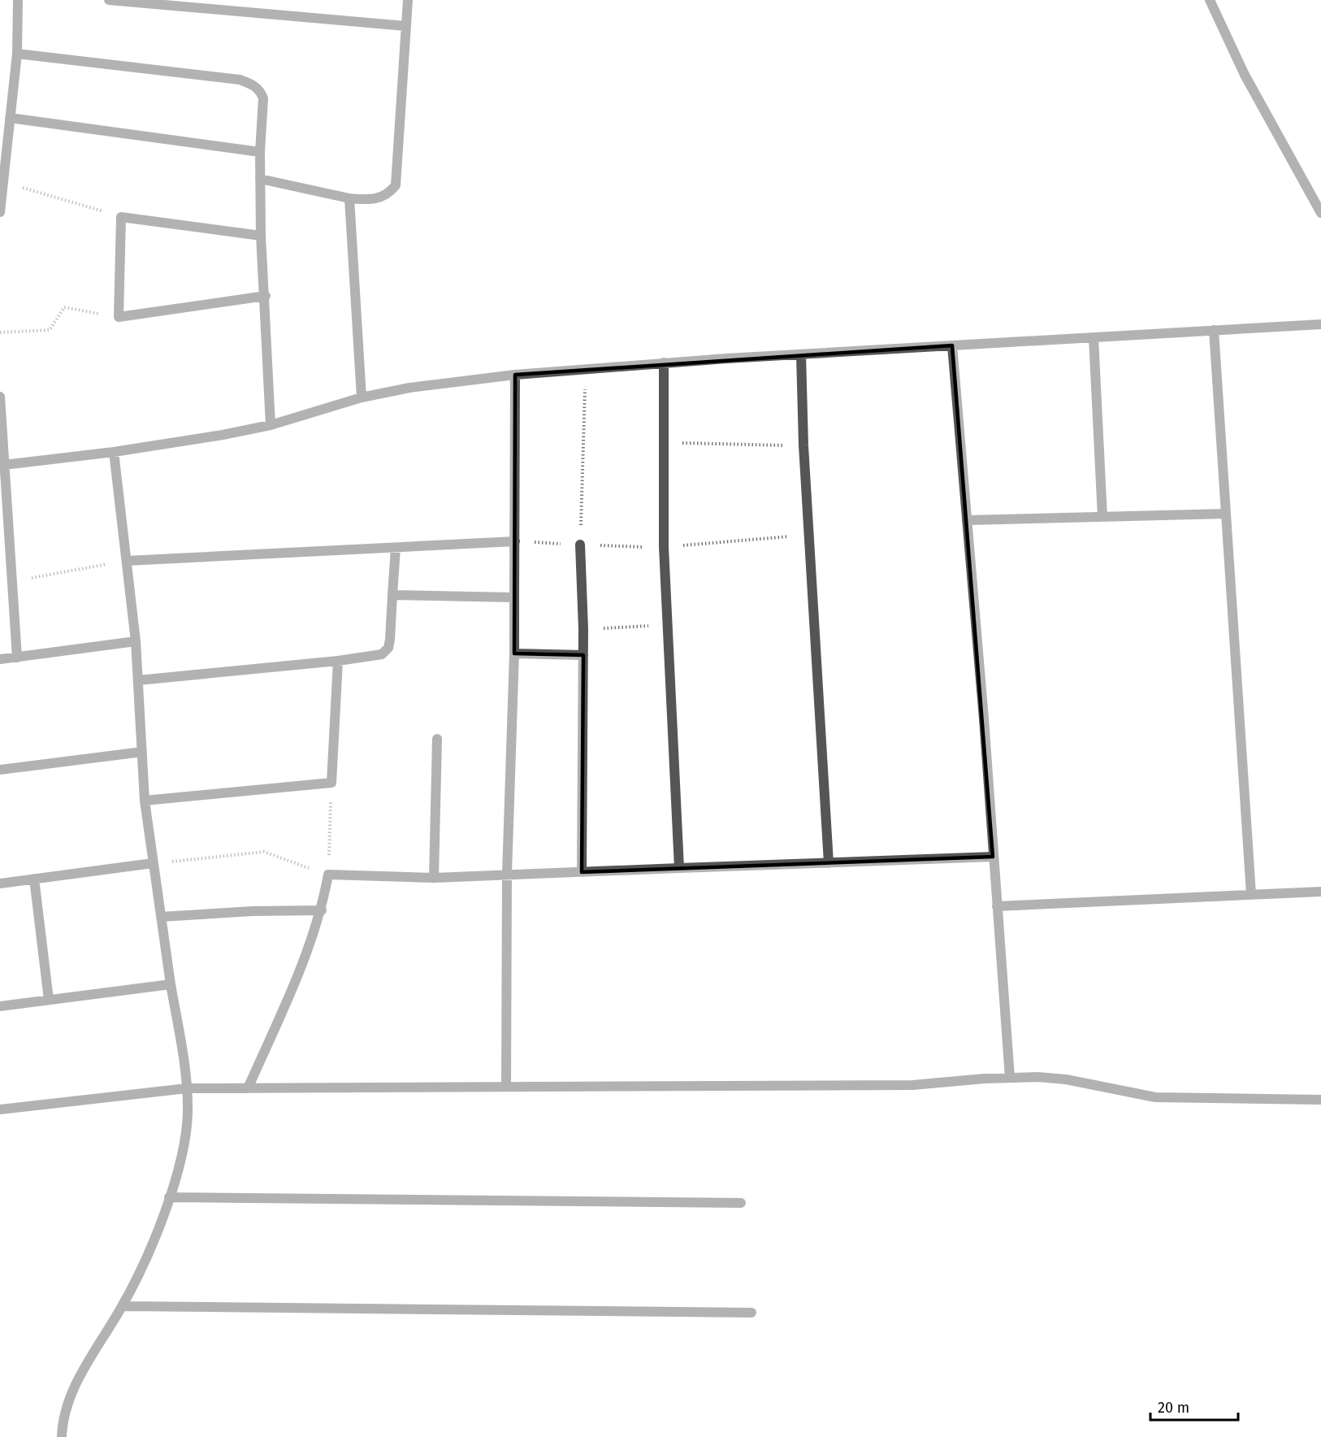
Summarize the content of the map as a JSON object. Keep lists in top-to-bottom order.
{
  "scale_bar": "20 m"
}
